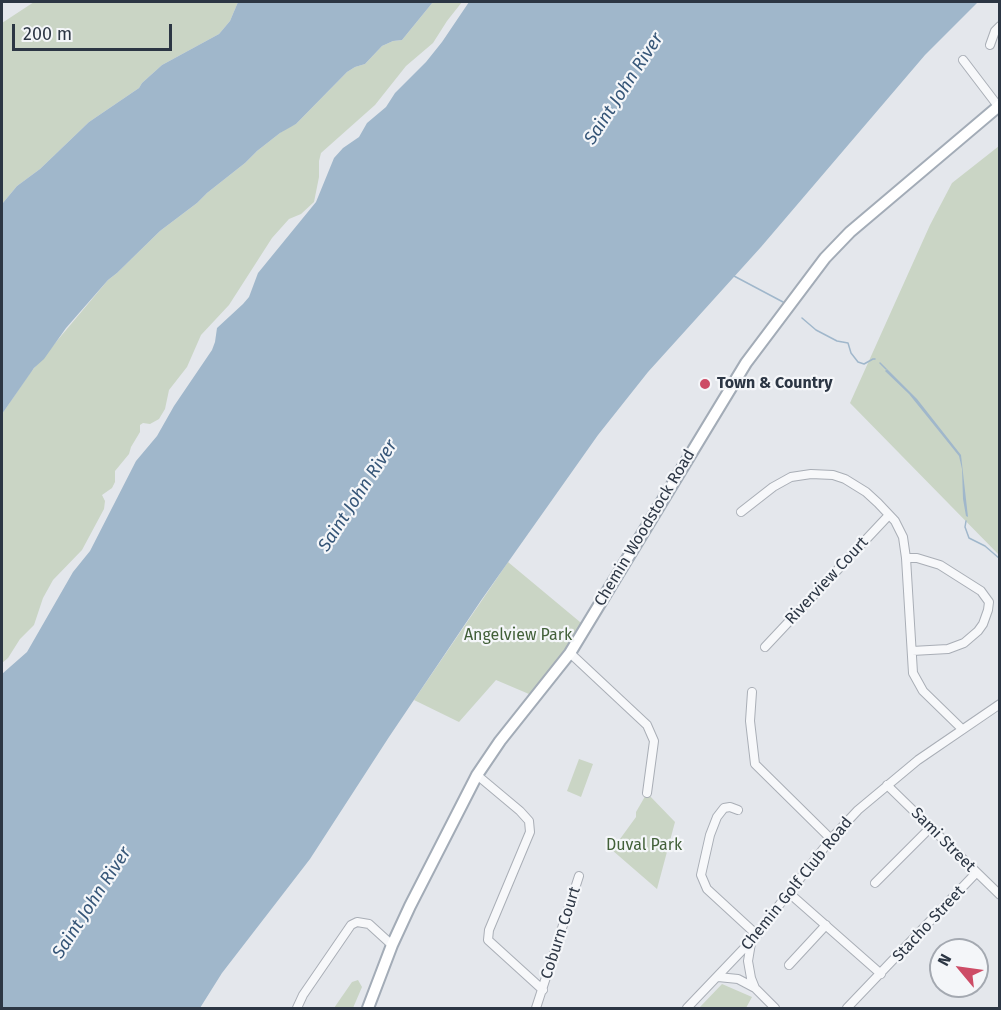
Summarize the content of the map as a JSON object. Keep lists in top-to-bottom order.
{
  "streets": {
    "main road": ["Chemin Woodstock Road"],
    "street": [
      "Riverview Court",
      "Sami Street",
      "Chemin Golf Club Road",
      "Stacho Street",
      "Coburn Court"
    ]
  },
  "crossings": [
    ["Sami Street", "Chemin Golf Club Road"],
    ["Sami Street", "Stacho Street"]
  ],
  "water": ["Saint John River"],
  "parks": ["Angelview Park", "Duval Park"],
  "places": ["Town & Country"],
  "scale_bar": "200 m",
  "north": "top left"
}
